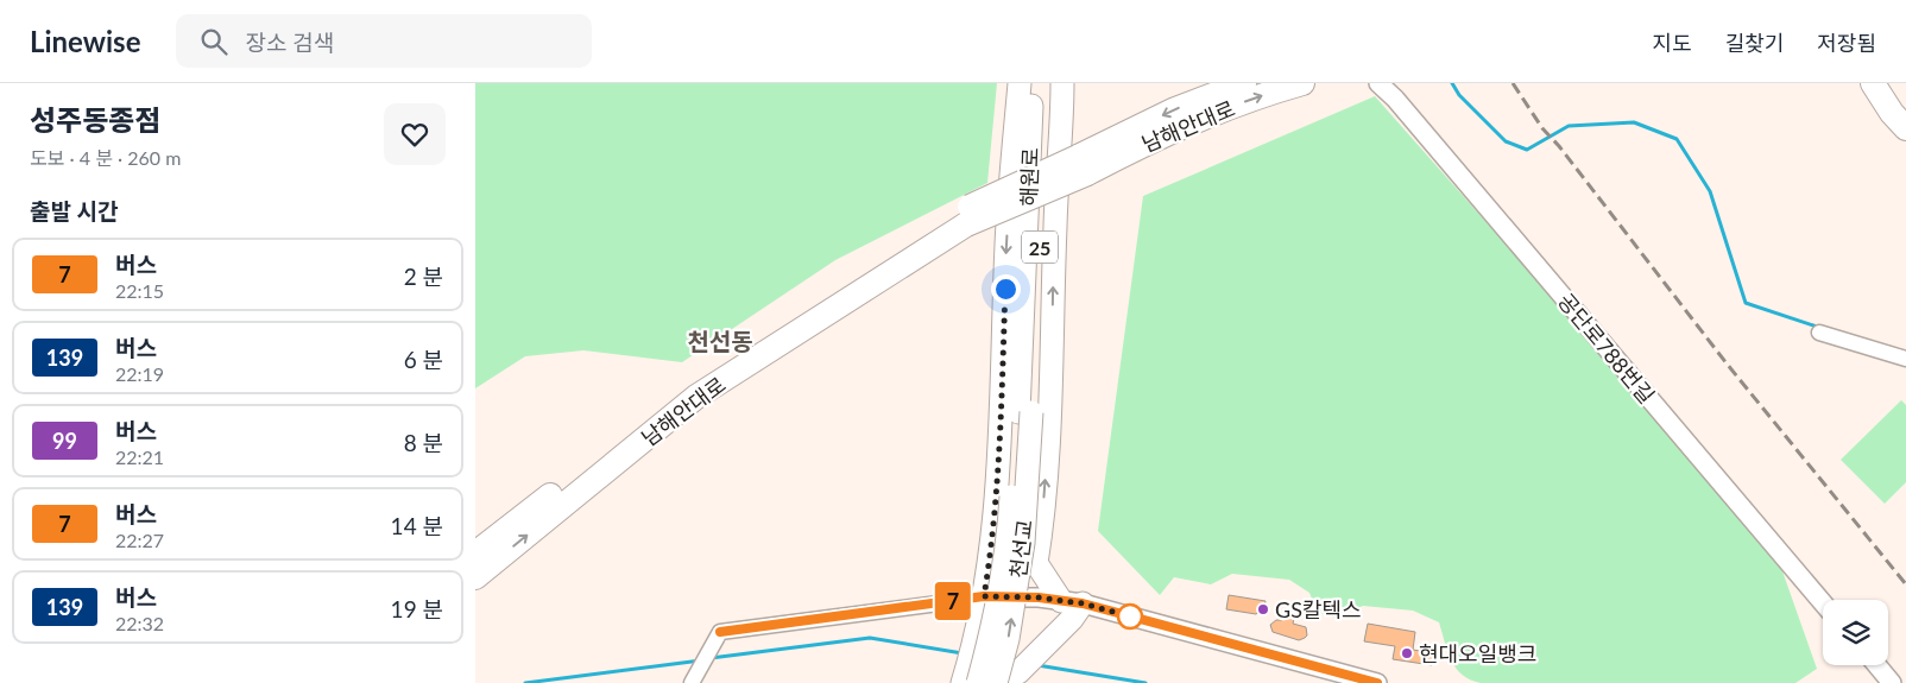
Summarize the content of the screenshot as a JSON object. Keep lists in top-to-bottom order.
{
  "streets": {
    "highway": ["남해안대로"],
    "main road": ["해원로", "25", "천선교"],
    "street": ["공단로788번길"]
  },
  "crossings": [
    ["해원로", "천선교"]
  ],
  "districts": ["천선동"],
  "places": ["GS칼텍스", "현대오일뱅크"],
  "lines": ["bus line 7"],
  "page": {
    "header": "Linewise",
    "search": "장소 검색",
    "nav": ["지도", "길찾기", "저장됨"],
    "heading": [
      ["성주동종점", "도보 · 4 분 · 260 m"],
      "출발 시간"
    ],
    "on_map": "7",
    "list": [
      {
        "mark": "7",
        "name": "버스",
        "note": "22:15",
        "value": "2 분"
      },
      {
        "mark": "139",
        "name": "버스",
        "note": "22:19",
        "value": "6 분"
      },
      {
        "mark": "99",
        "name": "버스",
        "note": "22:21",
        "value": "8 분"
      },
      {
        "mark": "7",
        "name": "버스",
        "note": "22:27",
        "value": "14 분"
      },
      {
        "mark": "139",
        "name": "버스",
        "note": "22:32",
        "value": "19 분"
      }
    ]
  }
}
